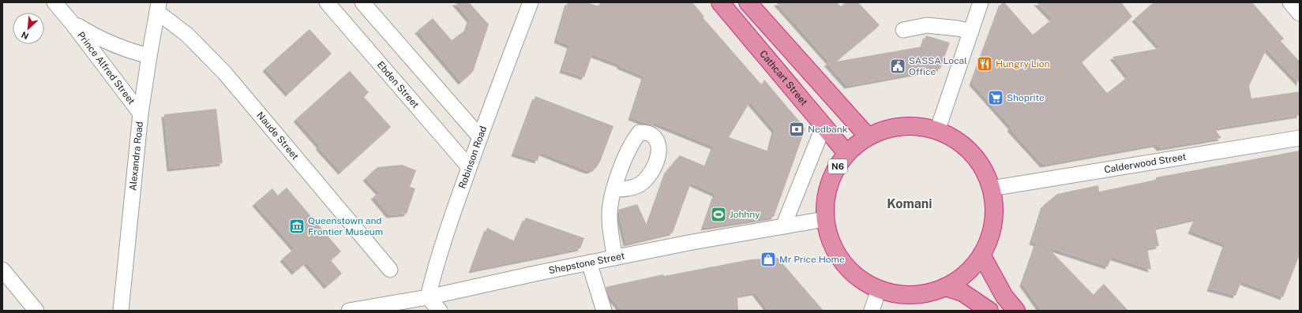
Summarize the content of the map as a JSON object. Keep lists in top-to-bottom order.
{
  "streets": {
    "highway": ["Cathcart Street", "N6"],
    "street": [
      "Prince Alfred Street",
      "Ebden Street",
      "Naude Street",
      "Alexandra Road",
      "Robinson Road",
      "Calderwood Street",
      "Shepstone Street"
    ]
  },
  "crossings": [
    ["Prince Alfred Street", "Alexandra Road"],
    ["Cathcart Street", "N6"],
    ["Ebden Street", "Robinson Road"],
    ["Naude Street", "Alexandra Road"],
    ["Robinson Road", "Shepstone Street"],
    ["Calderwood Street", "N6"],
    ["N6", "Shepstone Street"]
  ],
  "districts": ["Komani"],
  "places": {
    "restaurant": ["Hungry Lion"],
    "public building": ["SASSA Local Office"],
    "supermarket": ["Shoprite"],
    "bank": ["Nedbank"],
    "sports": ["Johhny"],
    "museum": ["Queenstown and Frontier Museum"],
    "shop": ["Mr Price Home"]
  },
  "north": "bottom left"
}
